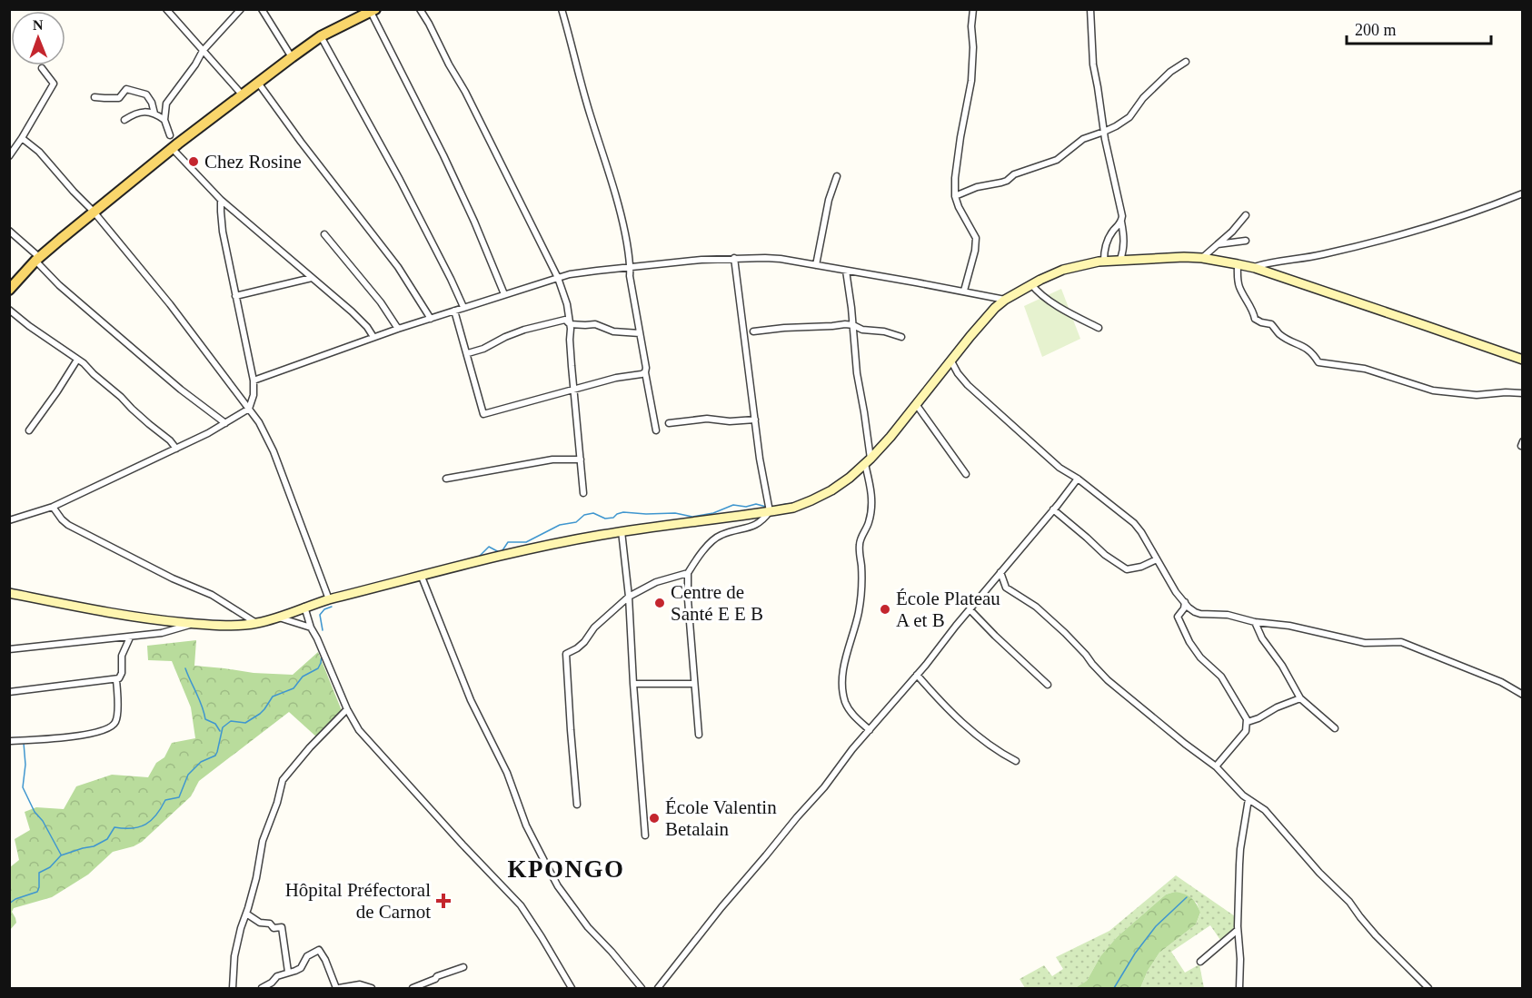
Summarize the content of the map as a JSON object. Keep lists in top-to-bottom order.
{
  "districts": ["KPONGO"],
  "places": {
    "other": [
      "Chez Rosine",
      "Centre de Santé E E B",
      "École Plateau A et B",
      "École Valentin Betalain"
    ],
    "health": ["Hôpital Préfectoral de Carnot"]
  },
  "scale_bar": "200 m",
  "north": "top"
}
